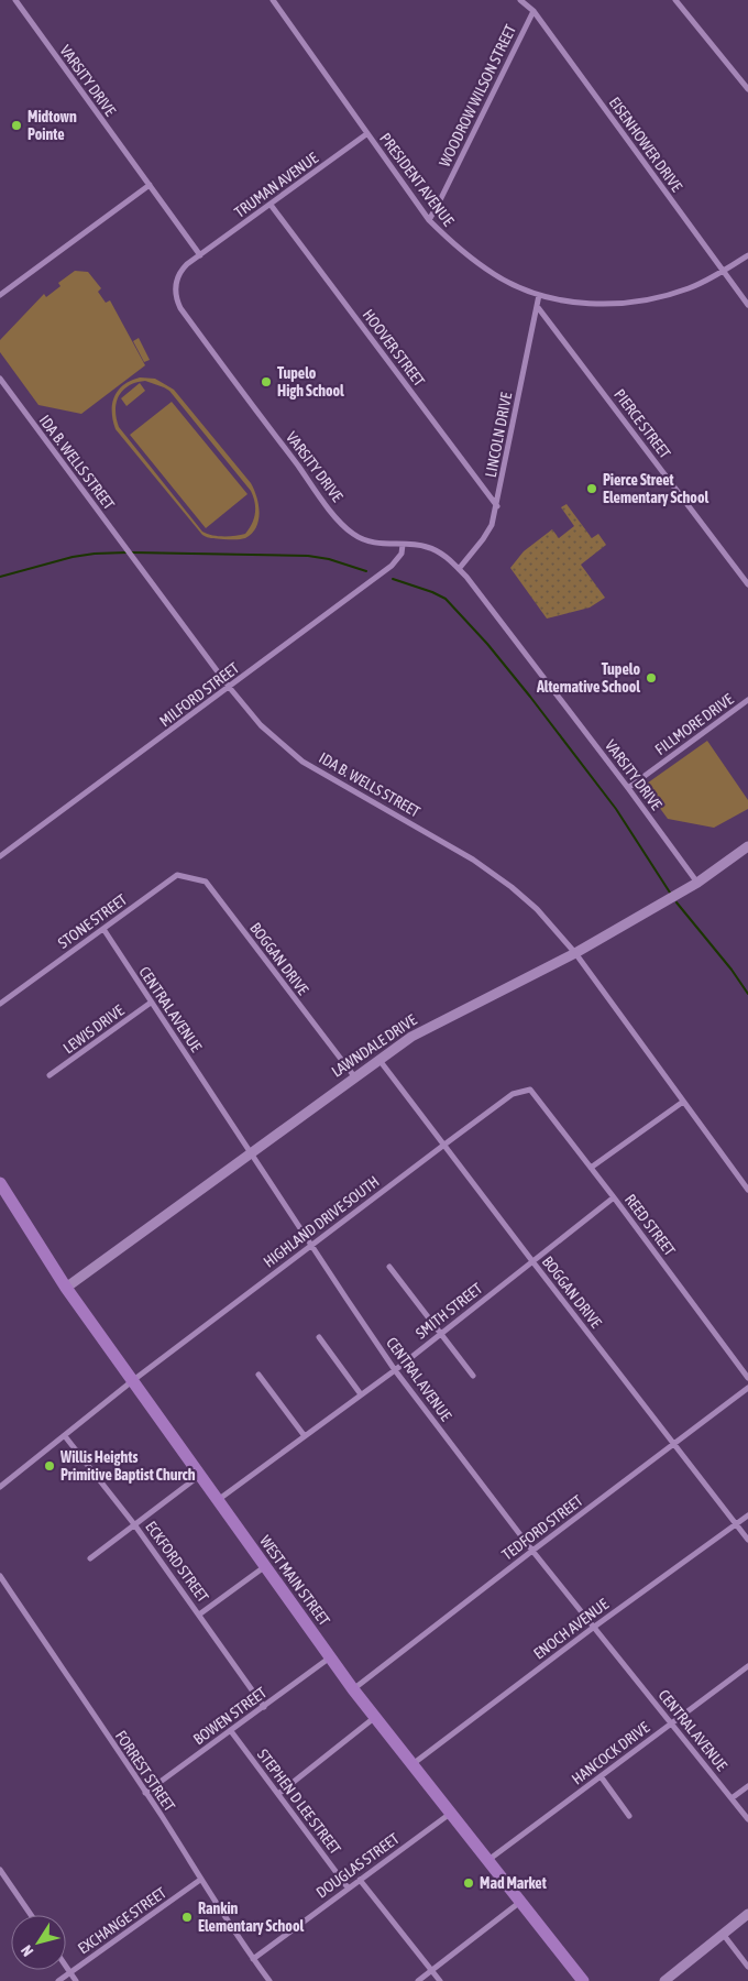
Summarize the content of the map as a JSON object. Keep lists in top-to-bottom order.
{
  "streets": {
    "main road": ["WEST MAIN STREET"],
    "street": [
      "VARSITY DRIVE",
      "WOODROW WILSON STREET",
      "EISENHOWER DRIVE",
      "PRESIDENT AVENUE",
      "TRUMAN AVENUE",
      "HOOVER STREET",
      "PIERCE STREET",
      "LINCOLN DRIVE",
      "IDA B. WELLS STREET",
      "MILFORD STREET",
      "FILLMORE DRIVE",
      "STONE STREET",
      "BOGGAN DRIVE",
      "CENTRAL AVENUE",
      "LEWIS DRIVE",
      "LAWNDALE DRIVE",
      "HIGHLAND DRIVE SOUTH",
      "REED STREET",
      "SMITH STREET",
      "TEDFORD STREET",
      "ECKFORD STREET",
      "ENOCH AVENUE",
      "BOWEN STREET",
      "HANCOCK DRIVE",
      "FORREST STREET",
      "STEPHEN D LEE STREET",
      "DOUGLAS STREET",
      "EXCHANGE STREET"
    ]
  },
  "crossings": [
    ["VARSITY DRIVE", "TRUMAN AVENUE"],
    ["VARSITY DRIVE", "LINCOLN DRIVE"],
    ["VARSITY DRIVE", "MILFORD STREET"],
    ["VARSITY DRIVE", "FILLMORE DRIVE"],
    ["VARSITY DRIVE", "LAWNDALE DRIVE"],
    ["WOODROW WILSON STREET", "EISENHOWER DRIVE"],
    ["WOODROW WILSON STREET", "PRESIDENT AVENUE"],
    ["EISENHOWER DRIVE", "PRESIDENT AVENUE"],
    ["PRESIDENT AVENUE", "TRUMAN AVENUE"],
    ["PRESIDENT AVENUE", "LINCOLN DRIVE"],
    ["TRUMAN AVENUE", "HOOVER STREET"],
    ["HOOVER STREET", "LINCOLN DRIVE"],
    ["PIERCE STREET", "LINCOLN DRIVE"],
    ["IDA B. WELLS STREET", "MILFORD STREET"],
    ["IDA B. WELLS STREET", "LAWNDALE DRIVE"],
    ["STONE STREET", "BOGGAN DRIVE"],
    ["STONE STREET", "CENTRAL AVENUE"],
    ["BOGGAN DRIVE", "LAWNDALE DRIVE"],
    ["BOGGAN DRIVE", "HIGHLAND DRIVE SOUTH"],
    ["BOGGAN DRIVE", "SMITH STREET"],
    ["BOGGAN DRIVE", "TEDFORD STREET"],
    ["BOGGAN DRIVE", "ENOCH AVENUE"],
    ["CENTRAL AVENUE", "LEWIS DRIVE"],
    ["CENTRAL AVENUE", "LAWNDALE DRIVE"],
    ["CENTRAL AVENUE", "HIGHLAND DRIVE SOUTH"],
    ["CENTRAL AVENUE", "SMITH STREET"],
    ["CENTRAL AVENUE", "TEDFORD STREET"],
    ["CENTRAL AVENUE", "ENOCH AVENUE"],
    ["CENTRAL AVENUE", "HANCOCK DRIVE"],
    ["LAWNDALE DRIVE", "WEST MAIN STREET"],
    ["HIGHLAND DRIVE SOUTH", "REED STREET"],
    ["HIGHLAND DRIVE SOUTH", "ECKFORD STREET"],
    ["HIGHLAND DRIVE SOUTH", "WEST MAIN STREET"],
    ["REED STREET", "SMITH STREET"],
    ["SMITH STREET", "WEST MAIN STREET"],
    ["TEDFORD STREET", "WEST MAIN STREET"],
    ["ECKFORD STREET", "BOWEN STREET"],
    ["WEST MAIN STREET", "ENOCH AVENUE"],
    ["WEST MAIN STREET", "BOWEN STREET"],
    ["WEST MAIN STREET", "HANCOCK DRIVE"],
    ["WEST MAIN STREET", "DOUGLAS STREET"],
    ["BOWEN STREET", "FORREST STREET"],
    ["BOWEN STREET", "STEPHEN D LEE STREET"],
    ["FORREST STREET", "DOUGLAS STREET"],
    ["FORREST STREET", "EXCHANGE STREET"],
    ["STEPHEN D LEE STREET", "DOUGLAS STREET"]
  ],
  "places": [
    "Midtown Pointe",
    "Tupelo High School",
    "Pierce Street Elementary School",
    "Tupelo Alternative School",
    "Willis Heights Primitive Baptist Church",
    "Mad Market",
    "Rankin Elementary School"
  ],
  "north": "bottom left"
}
